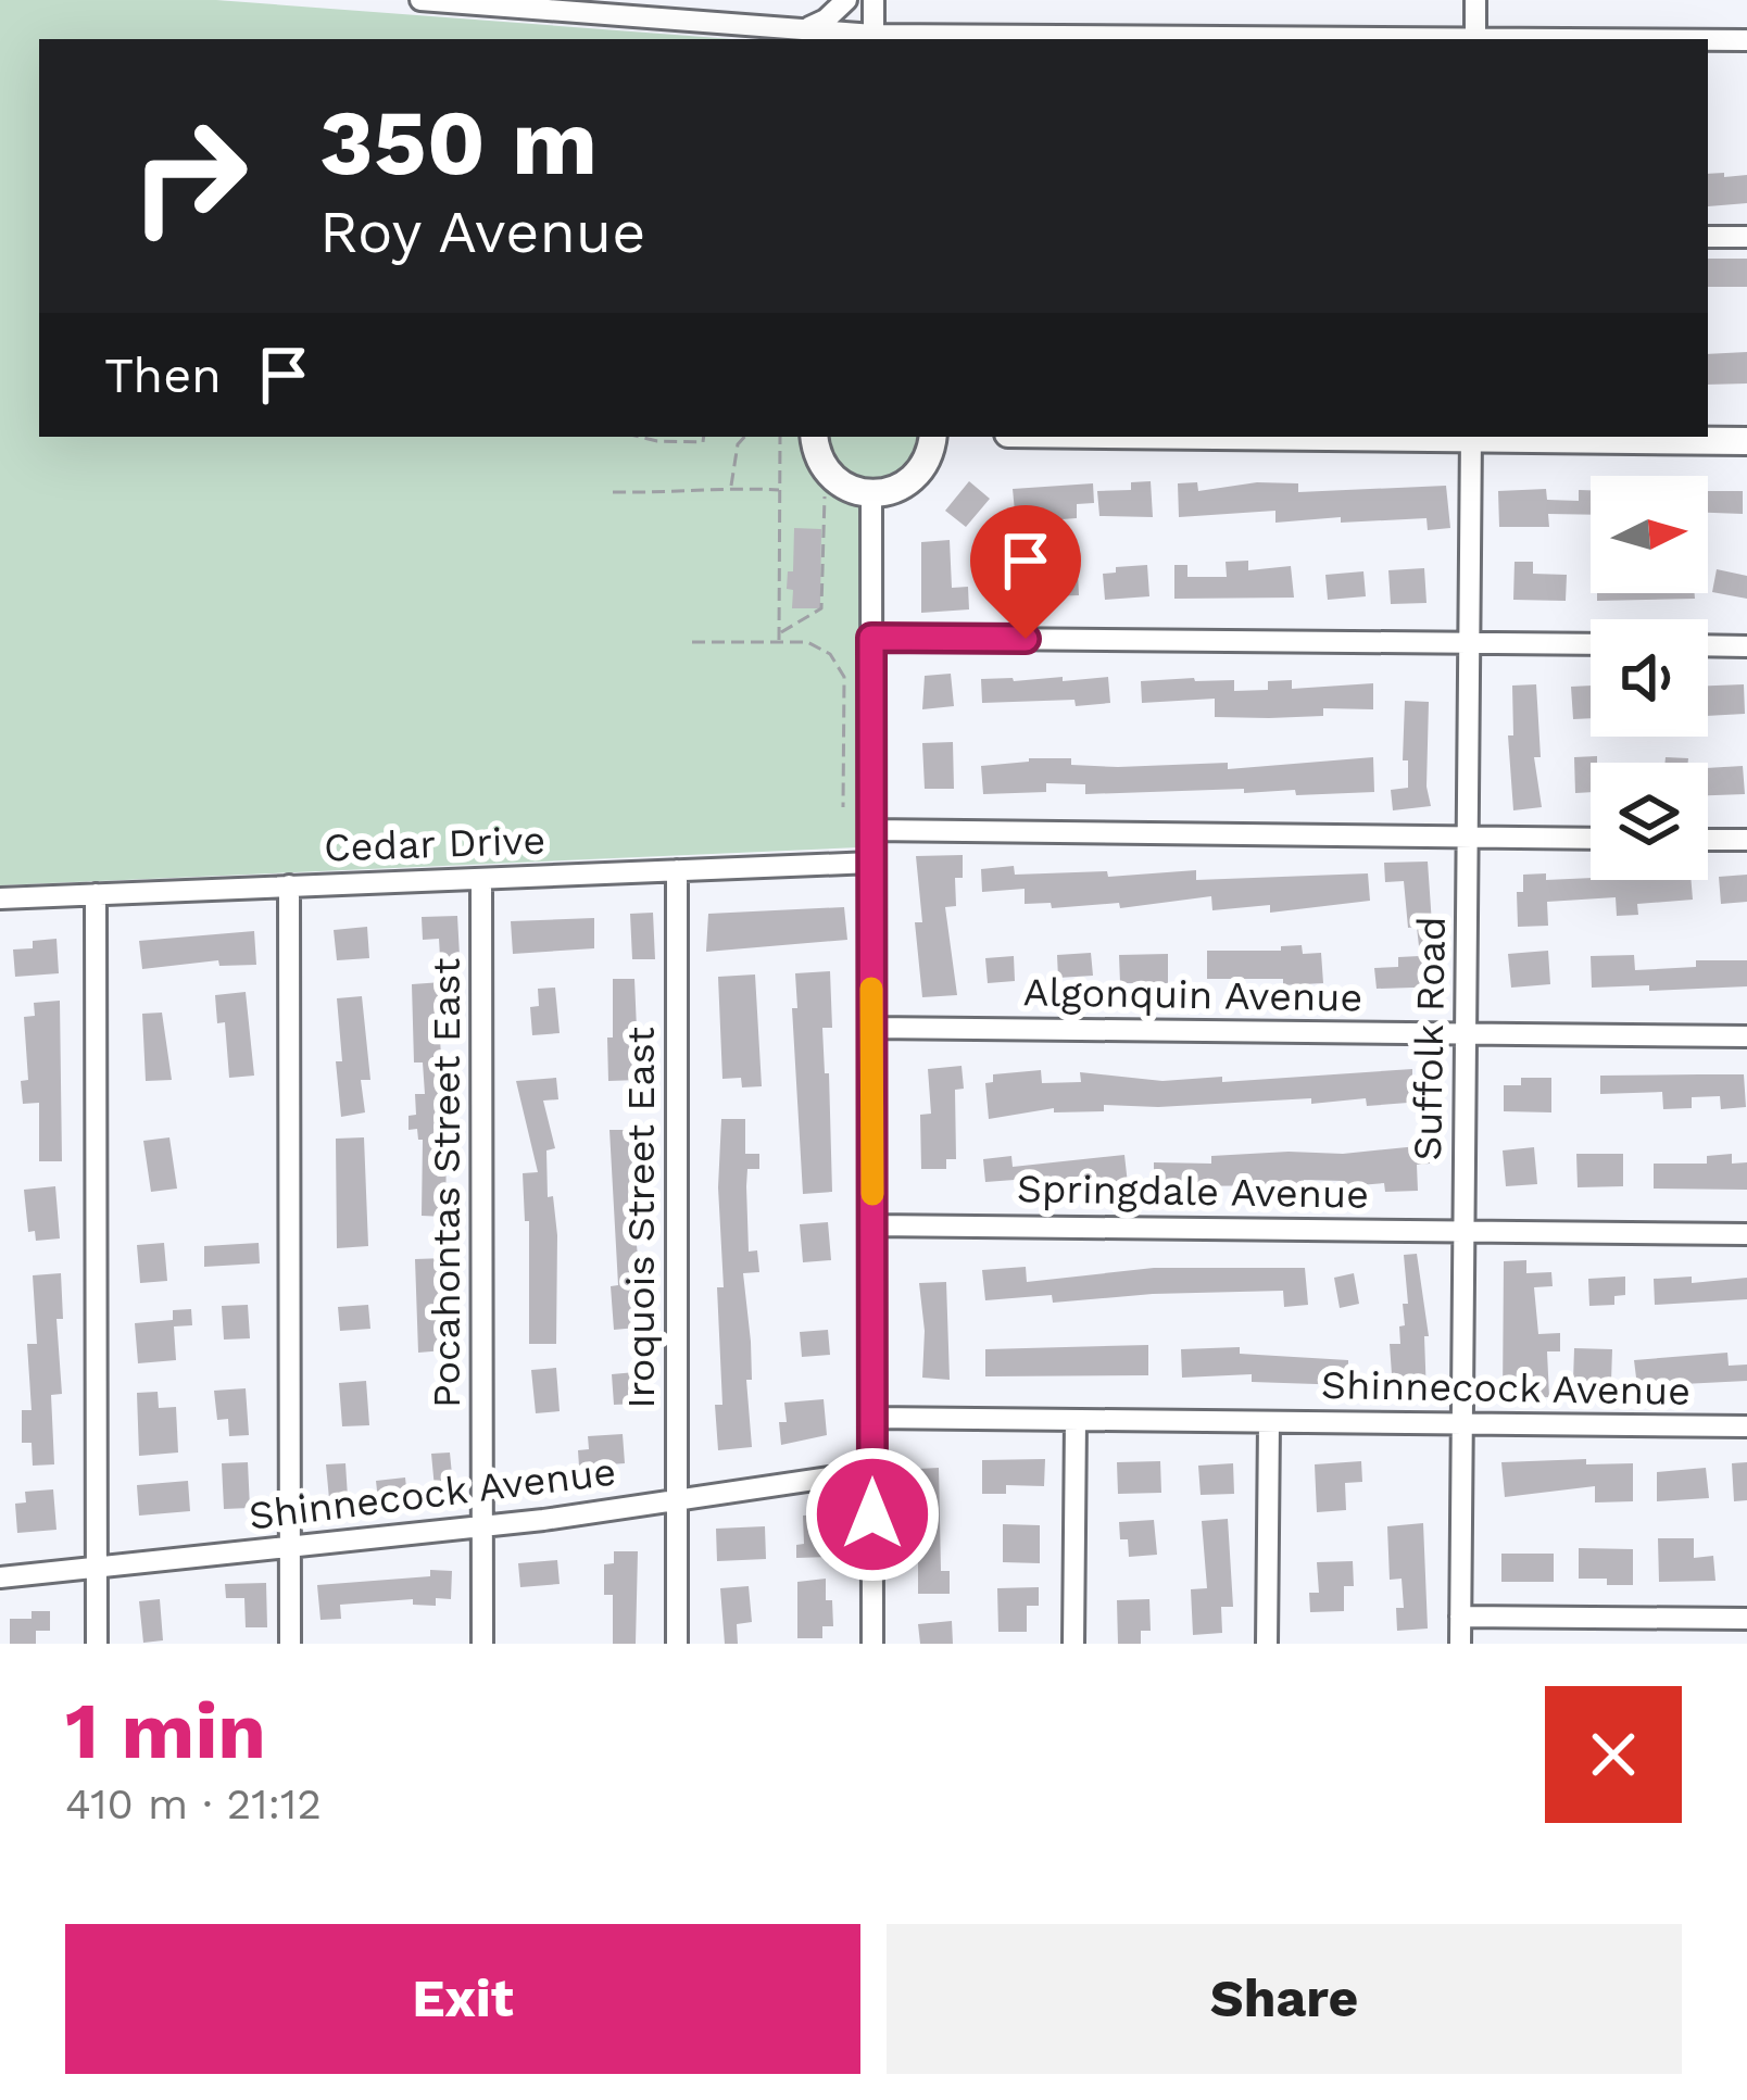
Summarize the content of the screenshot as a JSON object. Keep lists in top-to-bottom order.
{
  "streets": {
    "street": [
      "Cedar Drive",
      "Algonquin Avenue",
      "Suffolk Road",
      "Pocahontas Street East",
      "Springdale Avenue",
      "Iroquois Street East",
      "Shinnecock Avenue"
    ]
  },
  "crossings": [
    ["Cedar Drive", "Pocahontas Street East"],
    ["Cedar Drive", "Iroquois Street East"],
    ["Algonquin Avenue", "Suffolk Road"],
    ["Suffolk Road", "Springdale Avenue"],
    ["Suffolk Road", "Shinnecock Avenue"],
    ["Pocahontas Street East", "Shinnecock Avenue"],
    ["Iroquois Street East", "Shinnecock Avenue"]
  ],
  "north": "right",
  "page": {
    "turn": ["350 m", "Roy Avenue"],
    "then": "Then",
    "heading": ["1 min", "410 m · 21:12"],
    "buttons": ["Exit", "Share"]
  }
}
